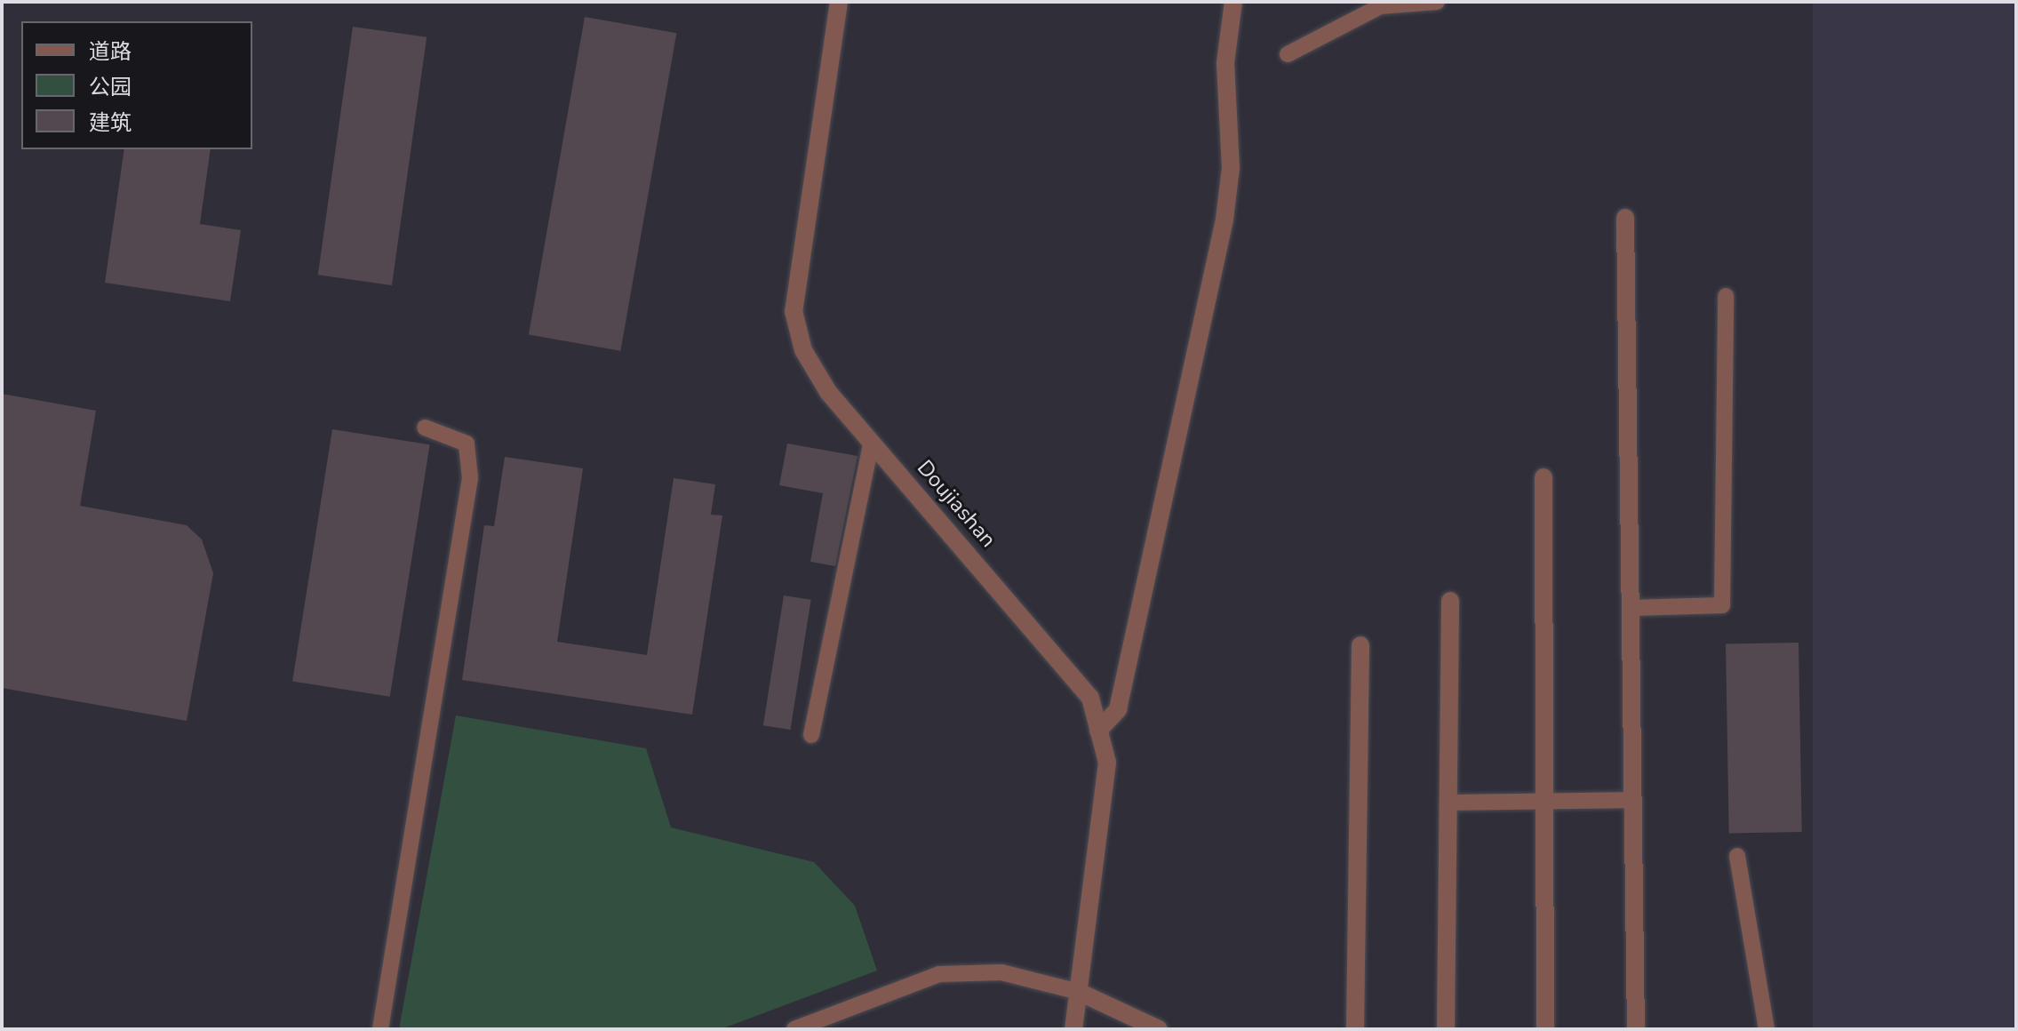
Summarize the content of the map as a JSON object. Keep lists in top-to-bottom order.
{
  "streets": {
    "street": ["Doujiashan"]
  },
  "legend": ["道路", "公园", "建筑"]
}
